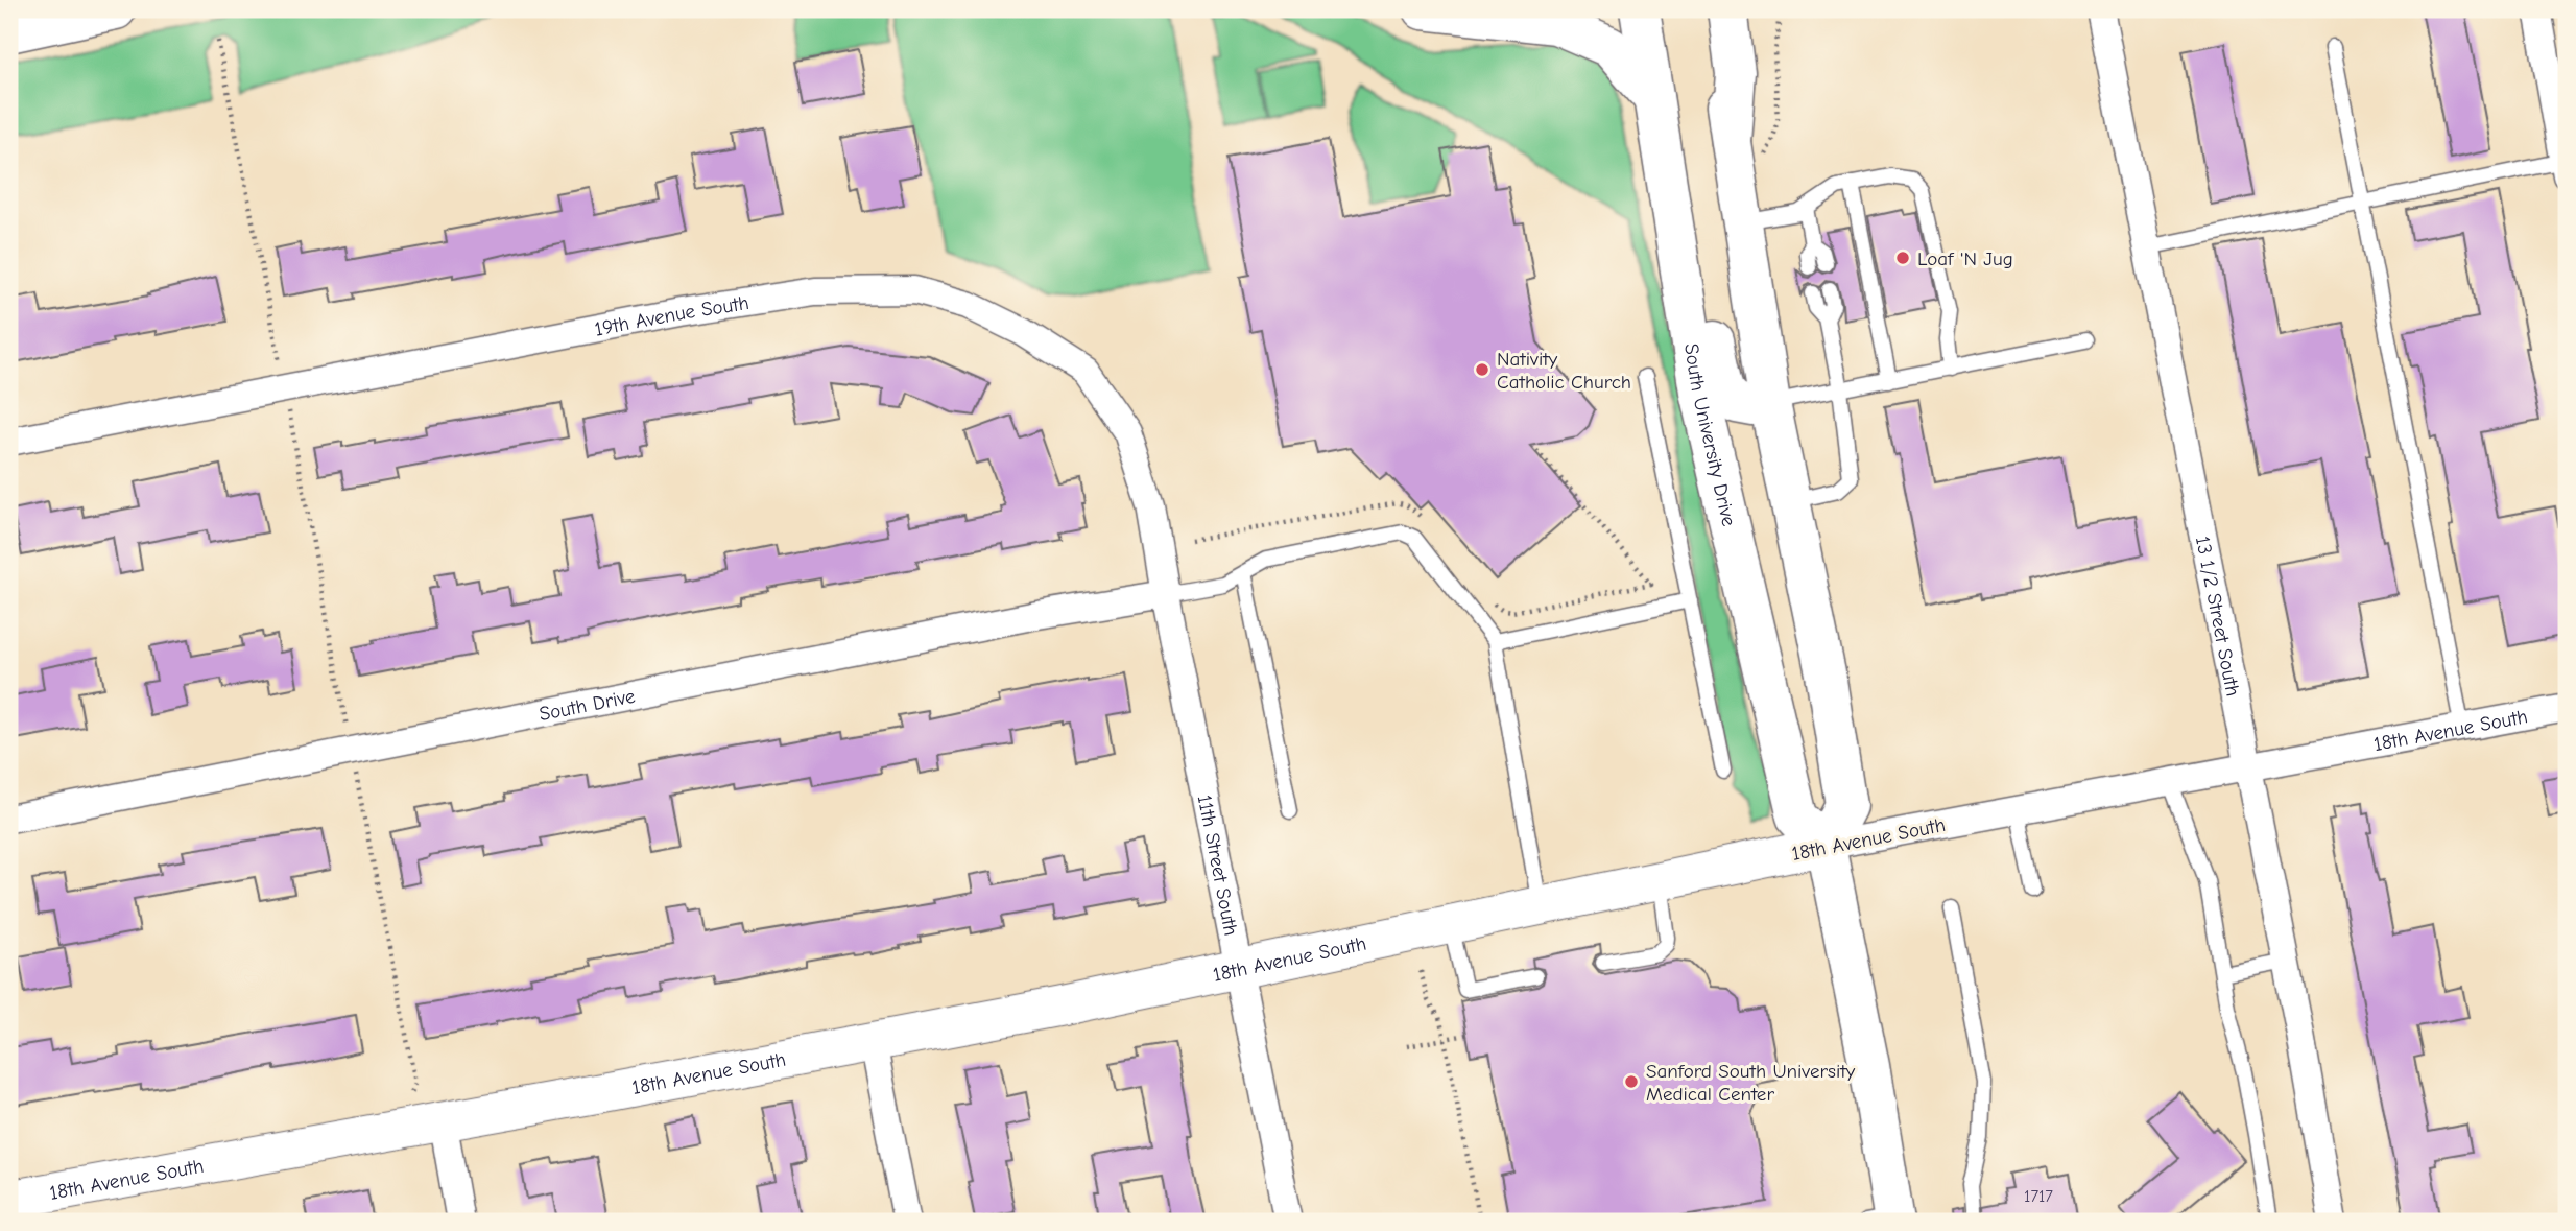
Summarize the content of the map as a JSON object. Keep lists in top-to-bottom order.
{
  "streets": {
    "main road": ["South University Drive"],
    "street": [
      "19th Avenue South",
      "13 1/2 Street South",
      "South Drive",
      "18th Avenue South",
      "11th Street South"
    ]
  },
  "crossings": [
    ["19th Avenue South", "South Drive"],
    ["19th Avenue South", "11th Street South"],
    ["South University Drive", "18th Avenue South"],
    ["13 1/2 Street South", "18th Avenue South"],
    ["South Drive", "11th Street South"],
    ["18th Avenue South", "11th Street South"]
  ],
  "places": ["Loaf 'N Jug", "Nativity Catholic Church", "Sanford South University Medical Center"],
  "house_numbers": ["1717"]
}
